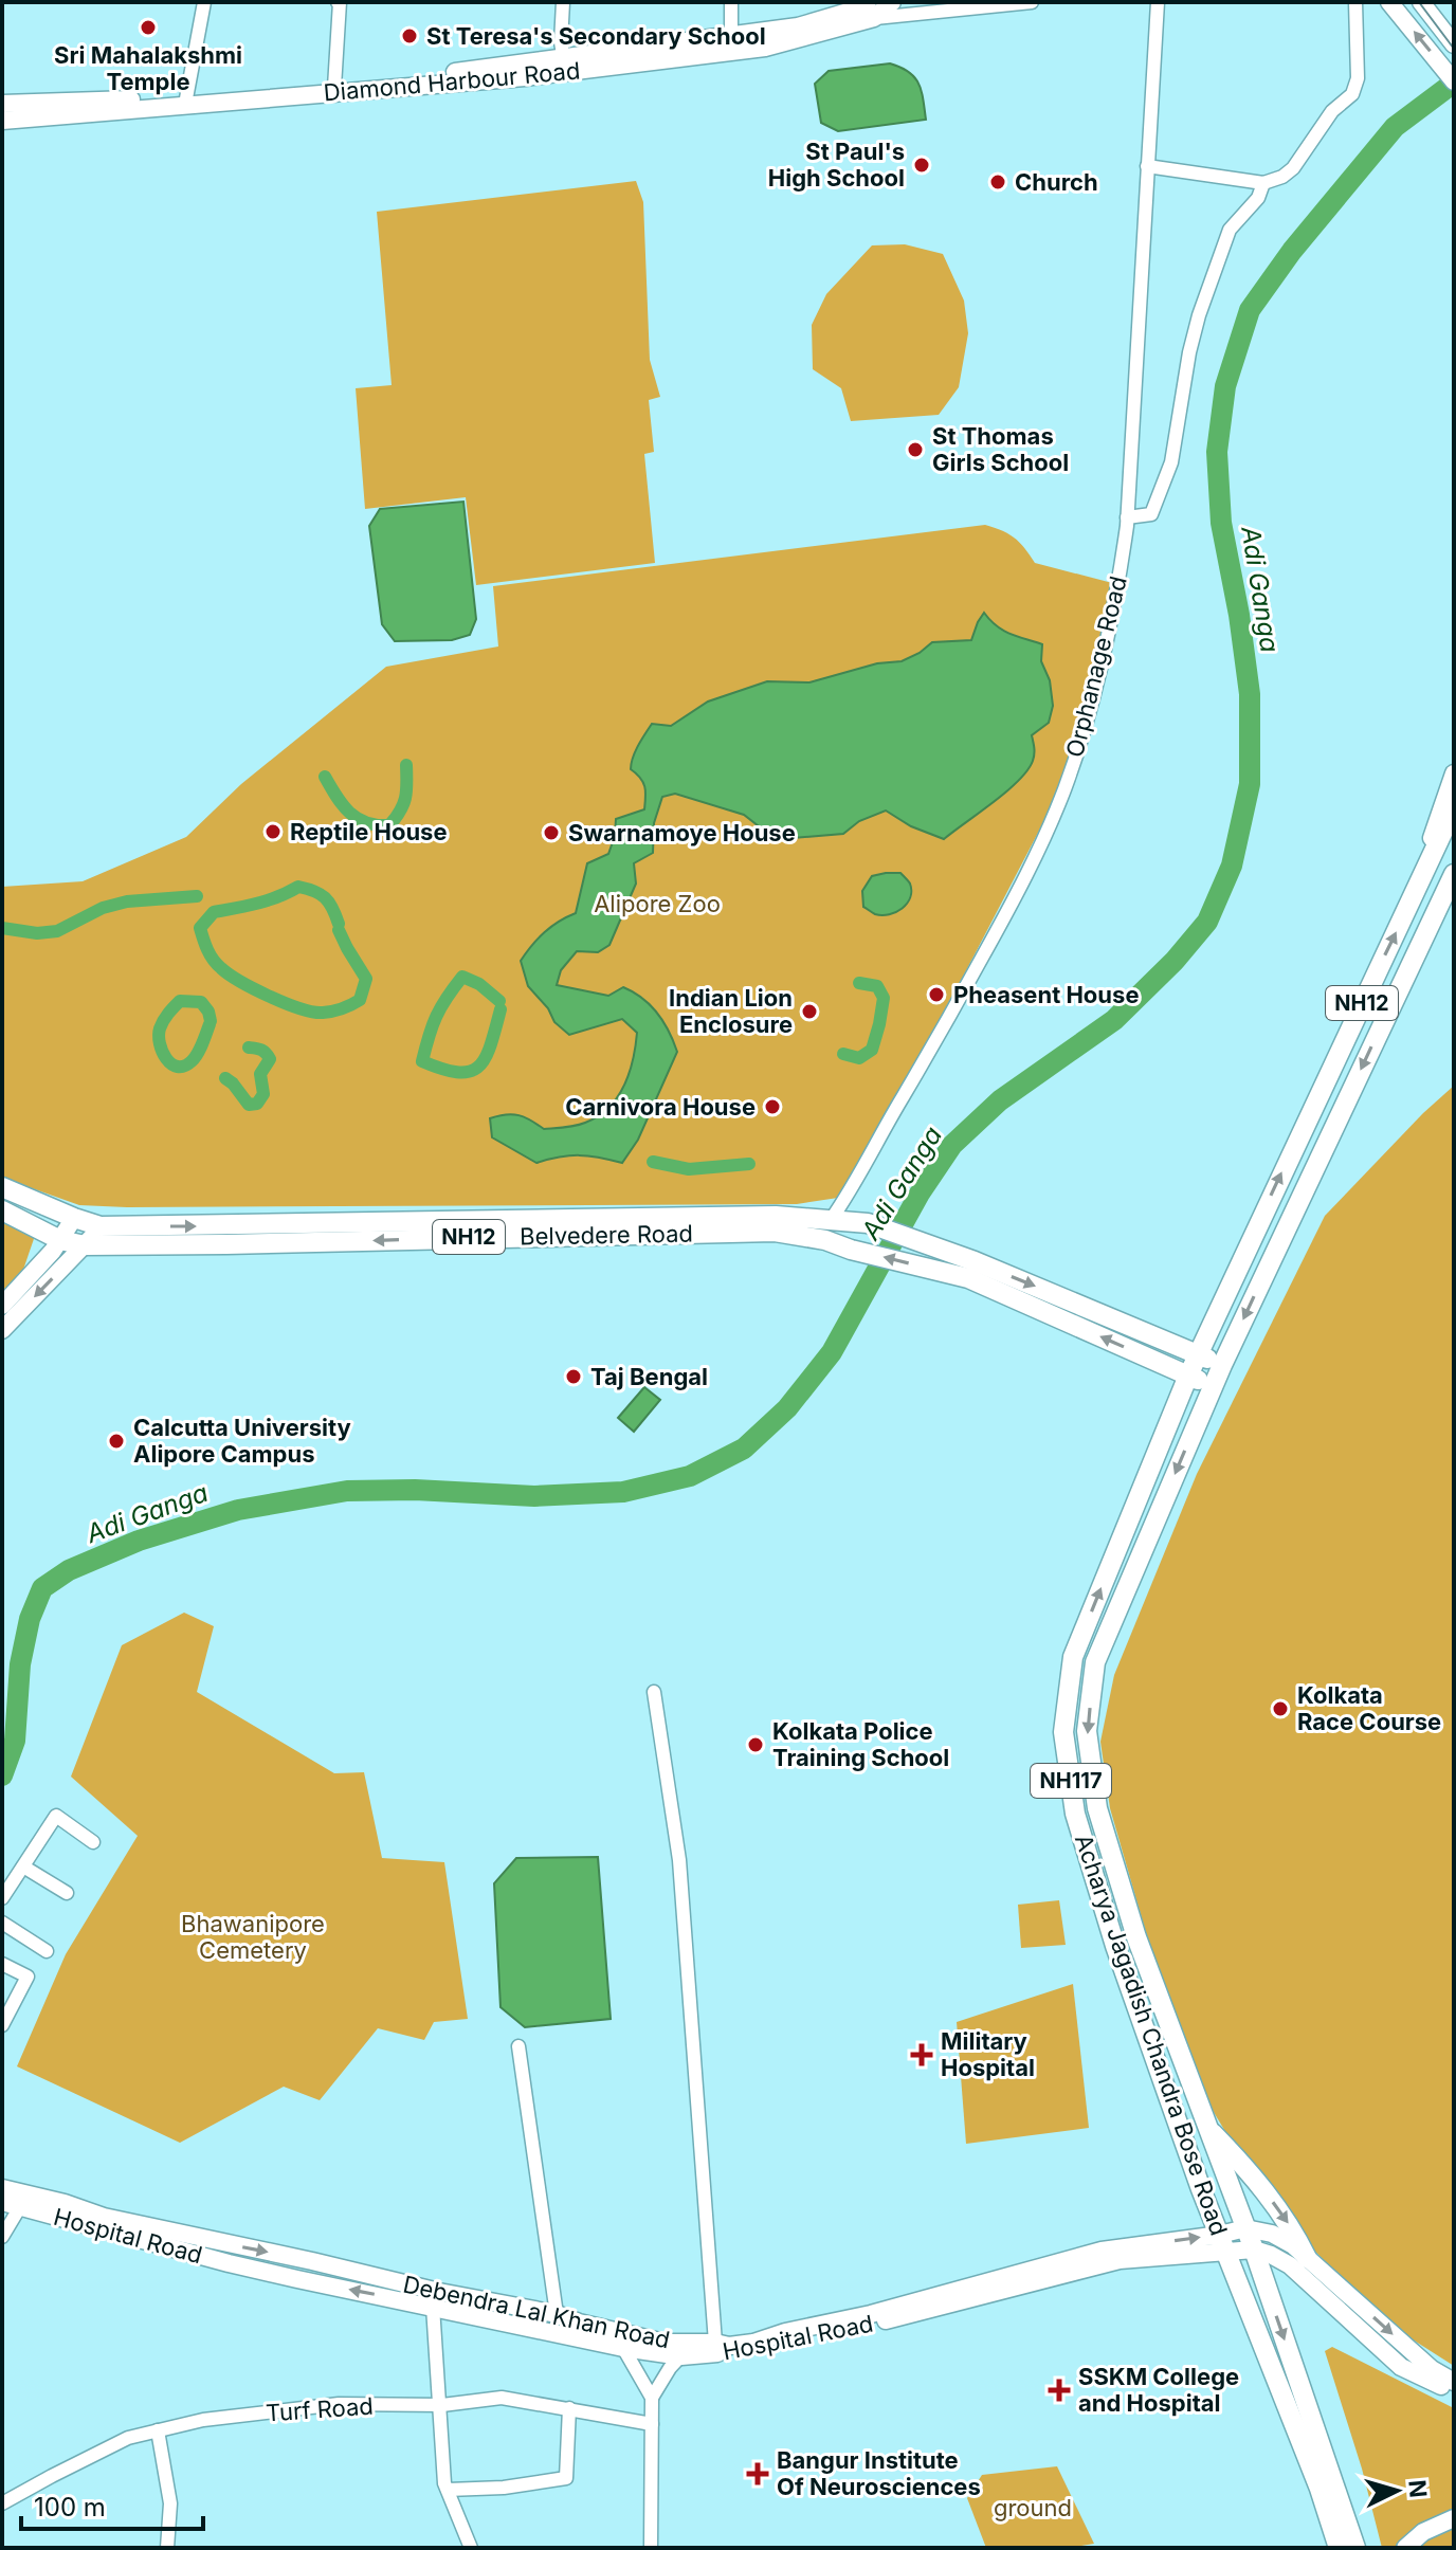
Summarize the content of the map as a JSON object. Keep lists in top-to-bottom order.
{
  "streets": {
    "highway": [
      "NH12",
      "Belvedere Road",
      "NH117",
      "Acharya Jagadish Chandra Bose Road"
    ],
    "main road": ["Diamond Harbour Road", "Hospital Road", "Debendra Lal Khan Road"],
    "street": ["Orphanage Road", "Turf Road"]
  },
  "crossings": [
    ["Orphanage Road", "Belvedere Road"],
    ["NH12", "Belvedere Road"],
    ["NH12", "Acharya Jagadish Chandra Bose Road"],
    ["Belvedere Road", "Acharya Jagadish Chandra Bose Road"],
    ["NH117", "Acharya Jagadish Chandra Bose Road"],
    ["Acharya Jagadish Chandra Bose Road", "Hospital Road"],
    ["Acharya Jagadish Chandra Bose Road", "Debendra Lal Khan Road"],
    ["Hospital Road", "Debendra Lal Khan Road"]
  ],
  "one_way": ["Debendra Lal Khan Road"],
  "water": ["Adi Ganga"],
  "parks": ["Alipore Zoo", "Bhawanipore Cemetery", "ground"],
  "places": {
    "other": [
      "Sri Mahalakshmi Temple",
      "St Teresa's Secondary School",
      "St Paul's High School",
      "Church",
      "St Thomas Girls School",
      "Reptile House",
      "Swarnamoye House",
      "Pheasent House",
      "Indian Lion Enclosure",
      "Carnivora House",
      "Taj Bengal",
      "Calcutta University Alipore Campus",
      "Kolkata Race Course",
      "Kolkata Police Training School"
    ],
    "health": ["Military Hospital", "SSKM College and Hospital", "Bangur Institute Of Neurosciences"]
  },
  "scale_bar": "100 m",
  "north": "right"
}
